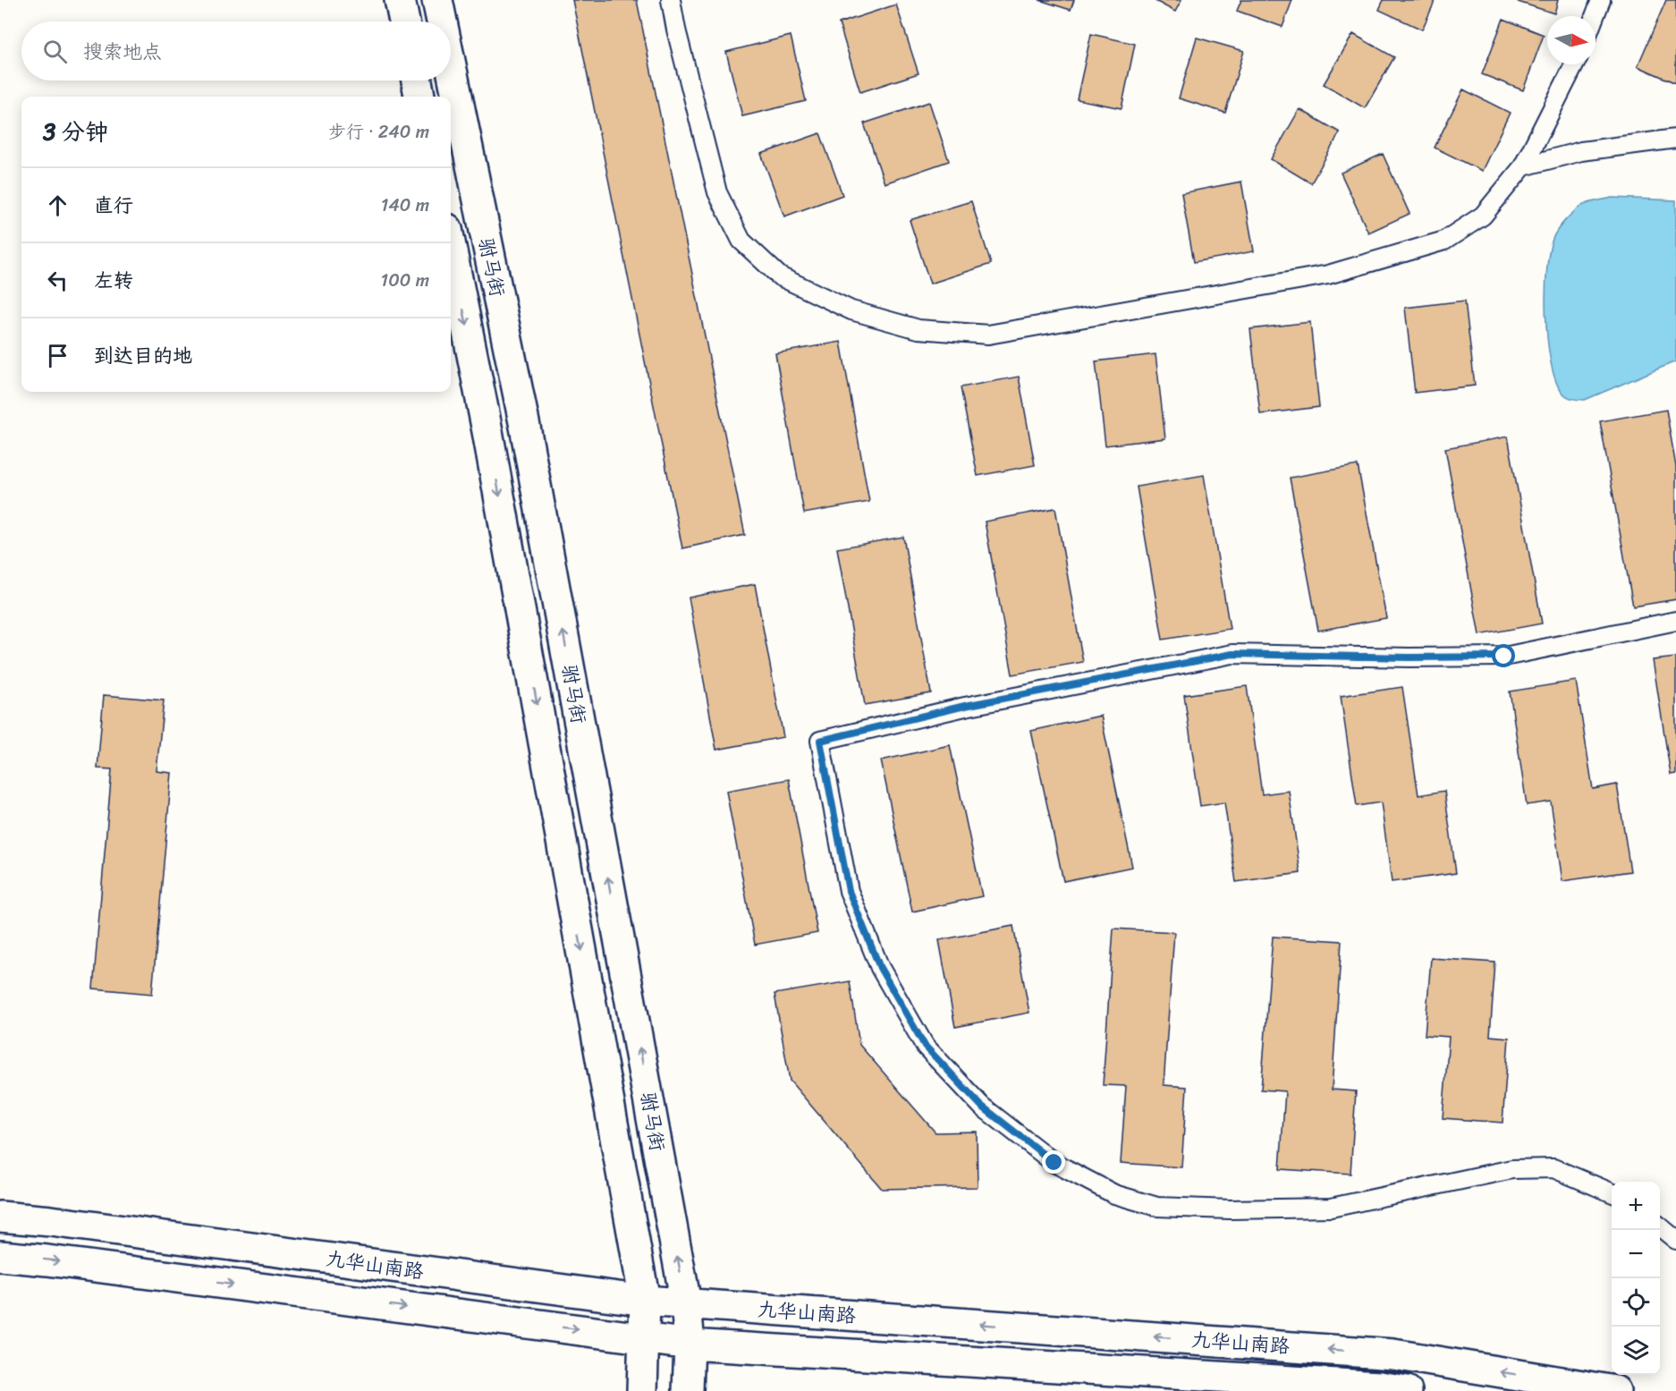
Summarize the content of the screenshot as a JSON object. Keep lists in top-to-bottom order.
{
  "streets": {
    "main road": ["驸马街", "九华山南路"]
  },
  "crossings": [
    ["驸马街", "九华山南路"]
  ],
  "north": "right",
  "page": {
    "search": "搜索地点",
    "heading": ["3 分钟", "步行 · 240 m"],
    "list": [
      ["直行", "140 m"],
      ["左转", "100 m"],
      "到达目的地"
    ],
    "map_buttons": ["+", "−"]
  }
}
